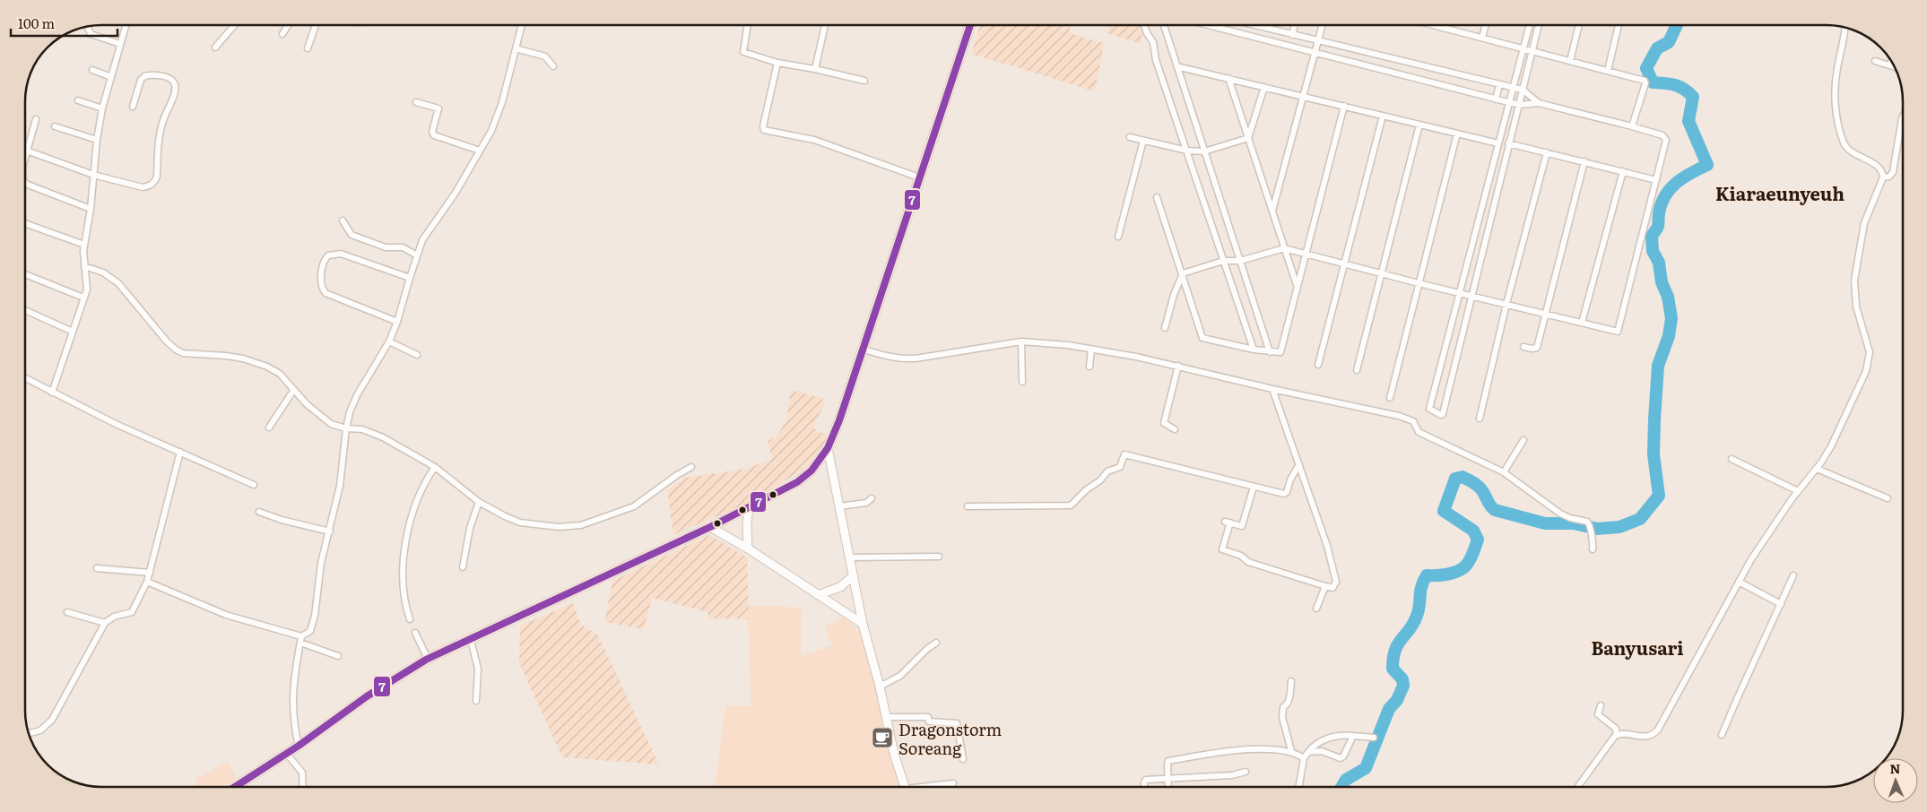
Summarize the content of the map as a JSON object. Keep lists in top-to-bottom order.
{
  "districts": ["Kiaraeunyeuh", "Banyusari"],
  "places": {
    "cafe": ["Dragonstorm Soreang"]
  },
  "lines": ["transit line 7"],
  "scale_bar": "100 m",
  "north": "top"
}
